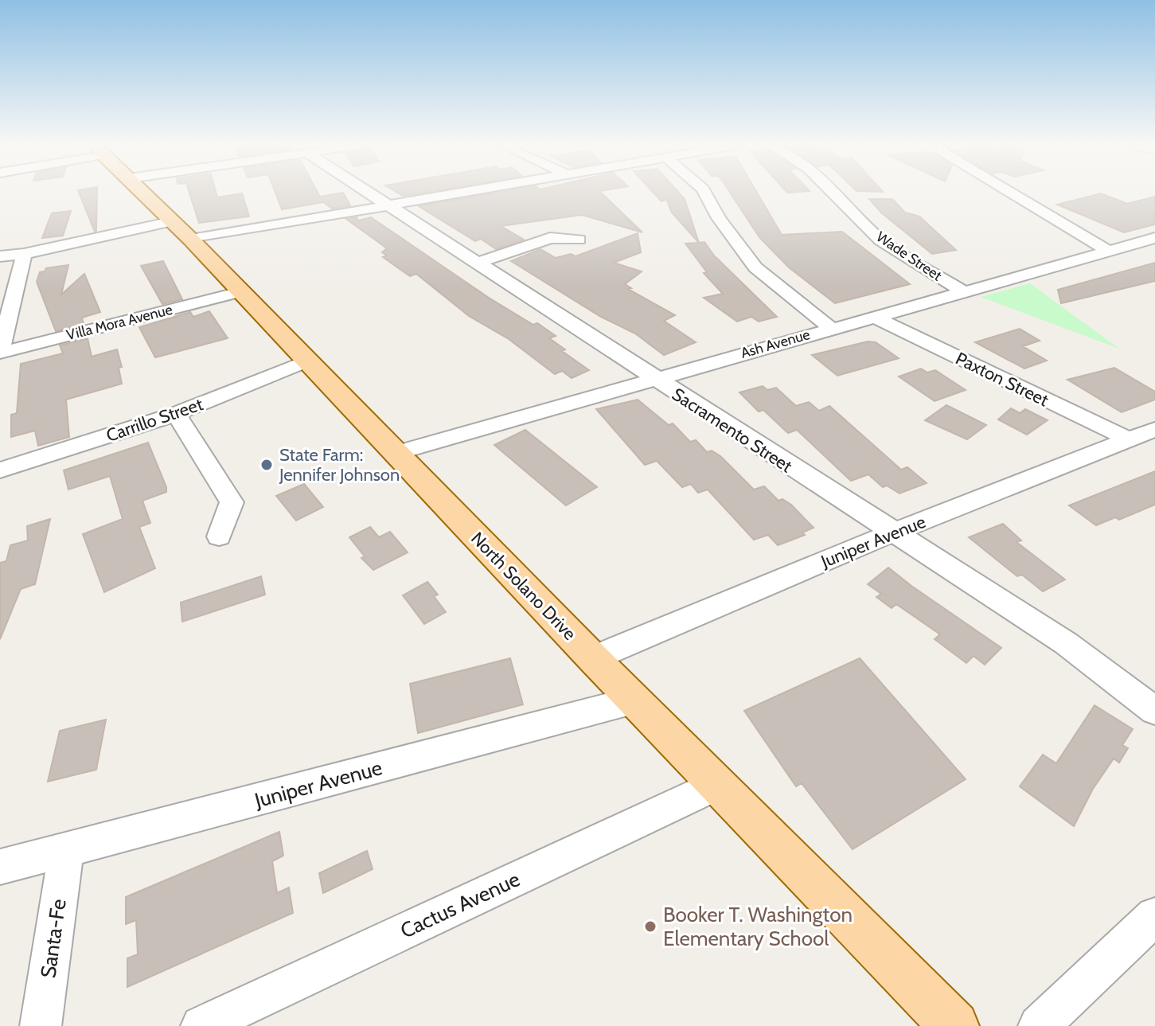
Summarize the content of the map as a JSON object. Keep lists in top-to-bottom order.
{
  "streets": {
    "main road": ["North Solano Drive"],
    "street": [
      "Wade Street",
      "Villa Mora Avenue",
      "Ash Avenue",
      "Paxton Street",
      "Carrillo Street",
      "Sacramento Street",
      "Juniper Avenue",
      "Cactus Avenue",
      "Santa-Fe"
    ]
  },
  "crossings": [
    ["Wade Street", "Ash Avenue"],
    ["Villa Mora Avenue", "North Solano Drive"],
    ["Ash Avenue", "Paxton Street"],
    ["Ash Avenue", "Sacramento Street"],
    ["Ash Avenue", "North Solano Drive"],
    ["Paxton Street", "Juniper Avenue"],
    ["Carrillo Street", "North Solano Drive"],
    ["Sacramento Street", "Juniper Avenue"],
    ["Juniper Avenue", "North Solano Drive"],
    ["Juniper Avenue", "Santa-Fe"],
    ["North Solano Drive", "Cactus Avenue"]
  ],
  "places": ["State Farm: Jennifer Johnson", "Booker T. Washington Elementary School"]
}
